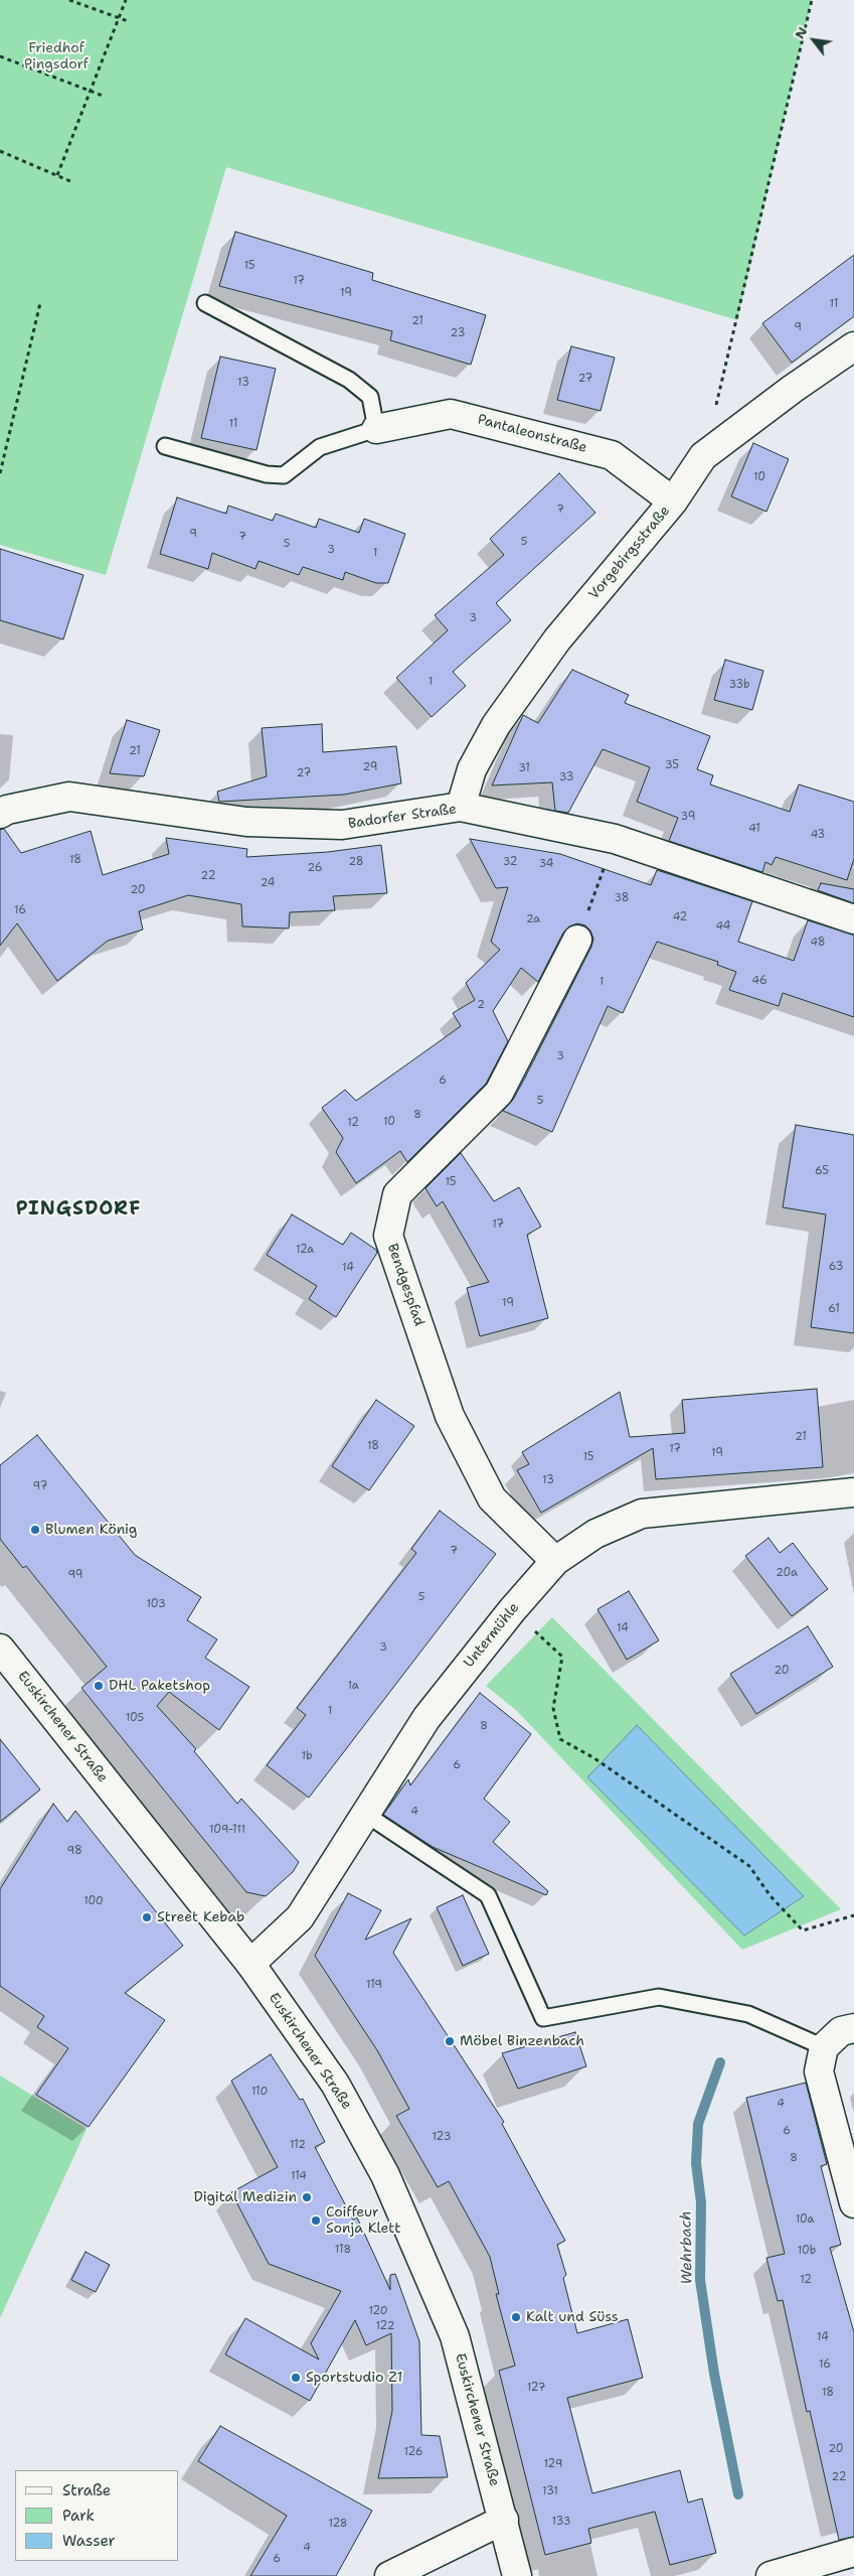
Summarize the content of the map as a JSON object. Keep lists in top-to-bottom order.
{
  "streets": {
    "street": [
      "Pantaleonstraße",
      "Vorgebirgsstraße",
      "Badorfer Straße",
      "Bendgespfad",
      "Untermühle",
      "Euskirchener Straße"
    ]
  },
  "crossings": [
    ["Pantaleonstraße", "Vorgebirgsstraße"],
    ["Vorgebirgsstraße", "Badorfer Straße"],
    ["Bendgespfad", "Untermühle"],
    ["Untermühle", "Euskirchener Straße"]
  ],
  "districts": ["PINGSDORF"],
  "water": ["Wehrbach"],
  "parks": ["Friedhof Pingsdorf"],
  "places": [
    "Blumen König",
    "DHL Paketshop",
    "Street Kebab",
    "Möbel Binzenbach",
    "Digital Medizin",
    "Coiffeur Sonja Klett",
    "Kalt und Süss",
    "Sportstudio Z1"
  ],
  "house_numbers": [
    "15",
    "17",
    "19",
    "11",
    "21",
    "9",
    "23",
    "27",
    "13",
    "11",
    "10",
    "7",
    "9",
    "7",
    "5",
    "5",
    "3",
    "1",
    "3",
    "1",
    "33b",
    "21",
    "35",
    "29",
    "31",
    "27",
    "33",
    "39",
    "41",
    "43",
    "18",
    "28",
    "32",
    "34",
    "26",
    "22",
    "24",
    "20",
    "38",
    "16",
    "42",
    "2a",
    "44",
    "48",
    "46",
    "1",
    "2",
    "3",
    "6",
    "5",
    "8",
    "10",
    "12",
    "65",
    "15",
    "17",
    "12a",
    "63",
    "14",
    "19",
    "61",
    "21",
    "18",
    "17",
    "19",
    "15",
    "13",
    "97",
    "7",
    "20a",
    "99",
    "5",
    "103",
    "14",
    "3",
    "20",
    "1a",
    "1",
    "105",
    "8",
    "1b",
    "6",
    "4",
    "109-111",
    "98",
    "100",
    "119",
    "110",
    "4",
    "6",
    "123",
    "112",
    "8",
    "114",
    "10a",
    "118",
    "10b",
    "12",
    "120",
    "122",
    "14",
    "16",
    "127",
    "18",
    "20",
    "126",
    "129",
    "22",
    "131",
    "133",
    "128",
    "4",
    "6"
  ],
  "legend": ["Straße", "Park", "Wasser"],
  "north": "top left"
}
